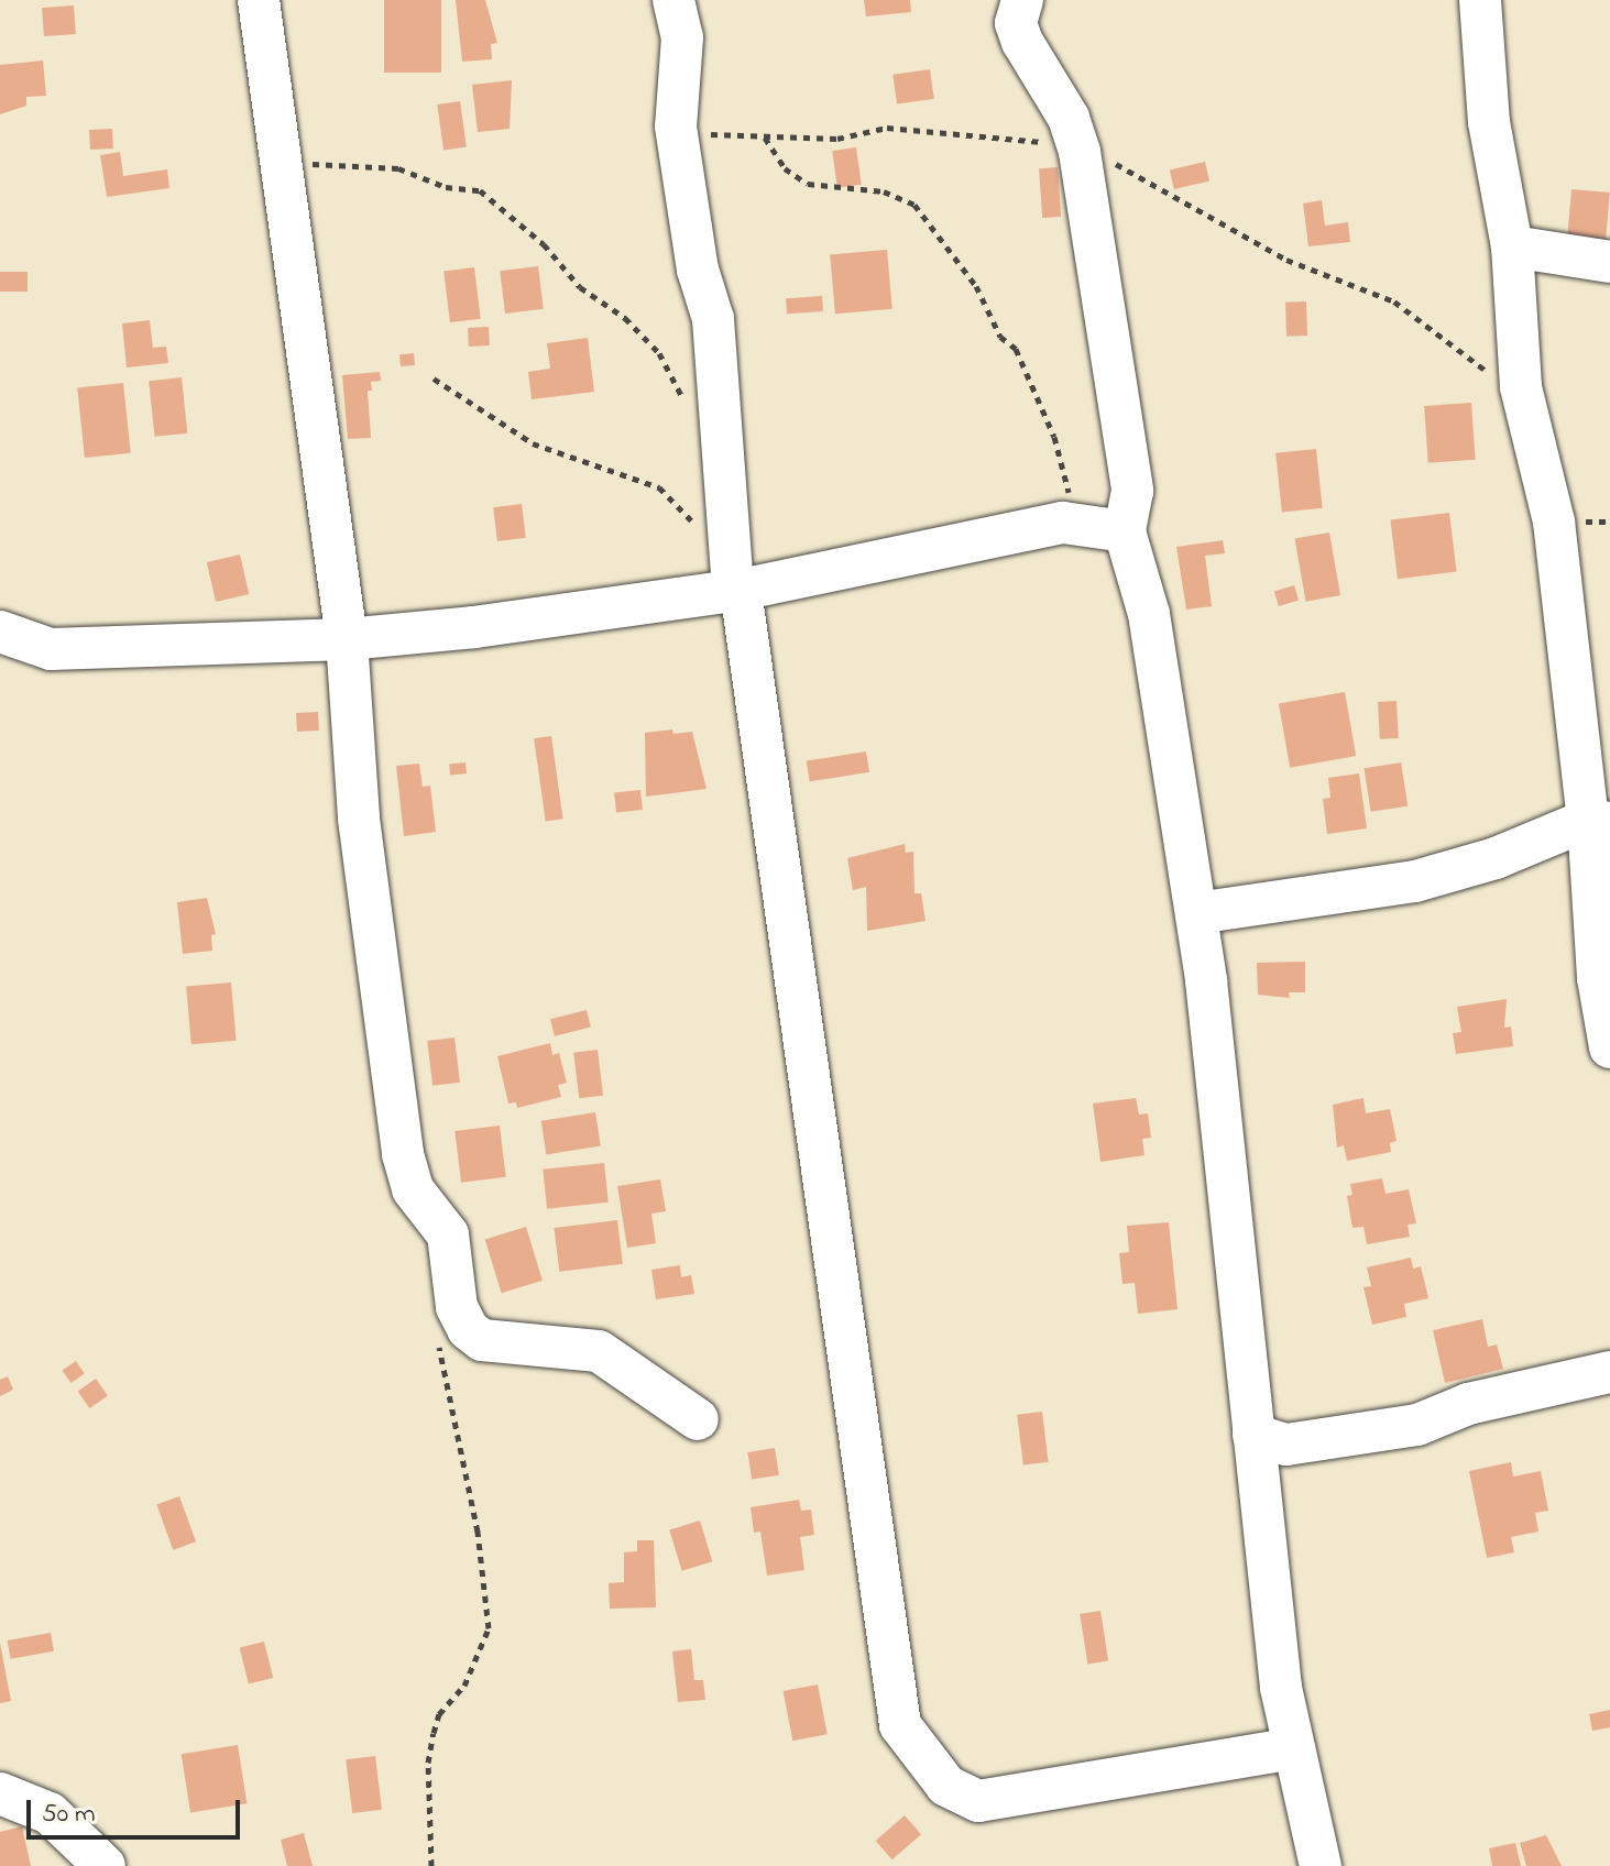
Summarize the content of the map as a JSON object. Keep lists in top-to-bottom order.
{
  "scale_bar": "50 m"
}
